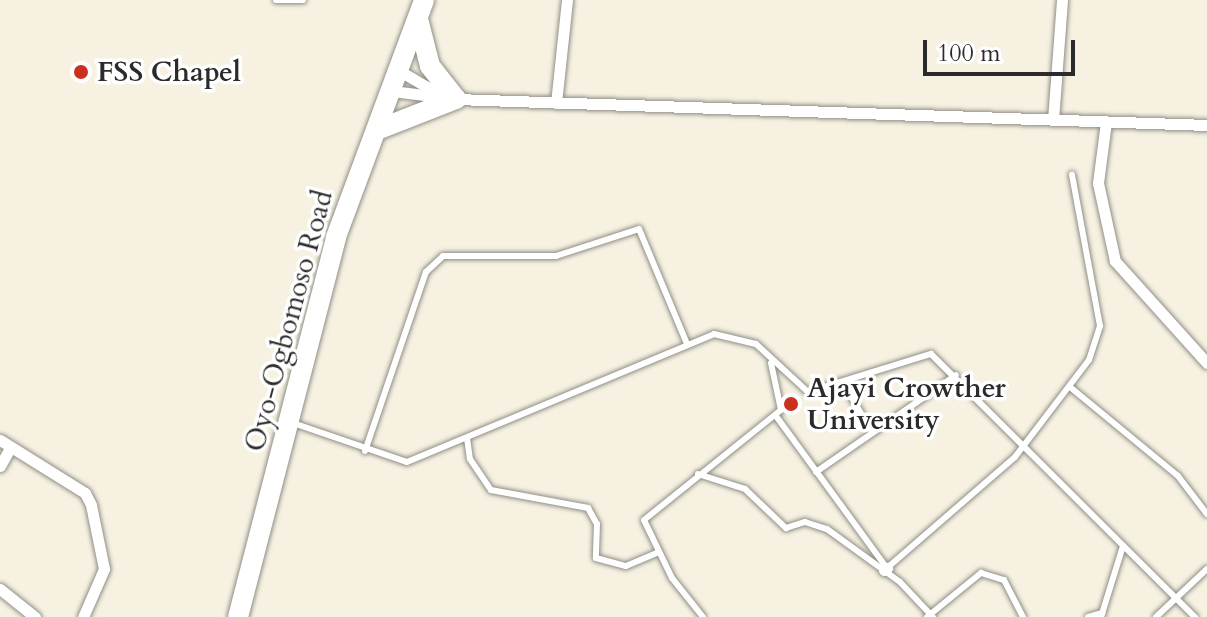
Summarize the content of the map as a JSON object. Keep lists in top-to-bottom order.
{
  "streets": {
    "highway": ["Oyo-Ogbomoso Road"]
  },
  "places": ["FSS Chapel", "Ajayi Crowther University"],
  "scale_bar": "100 m"
}
